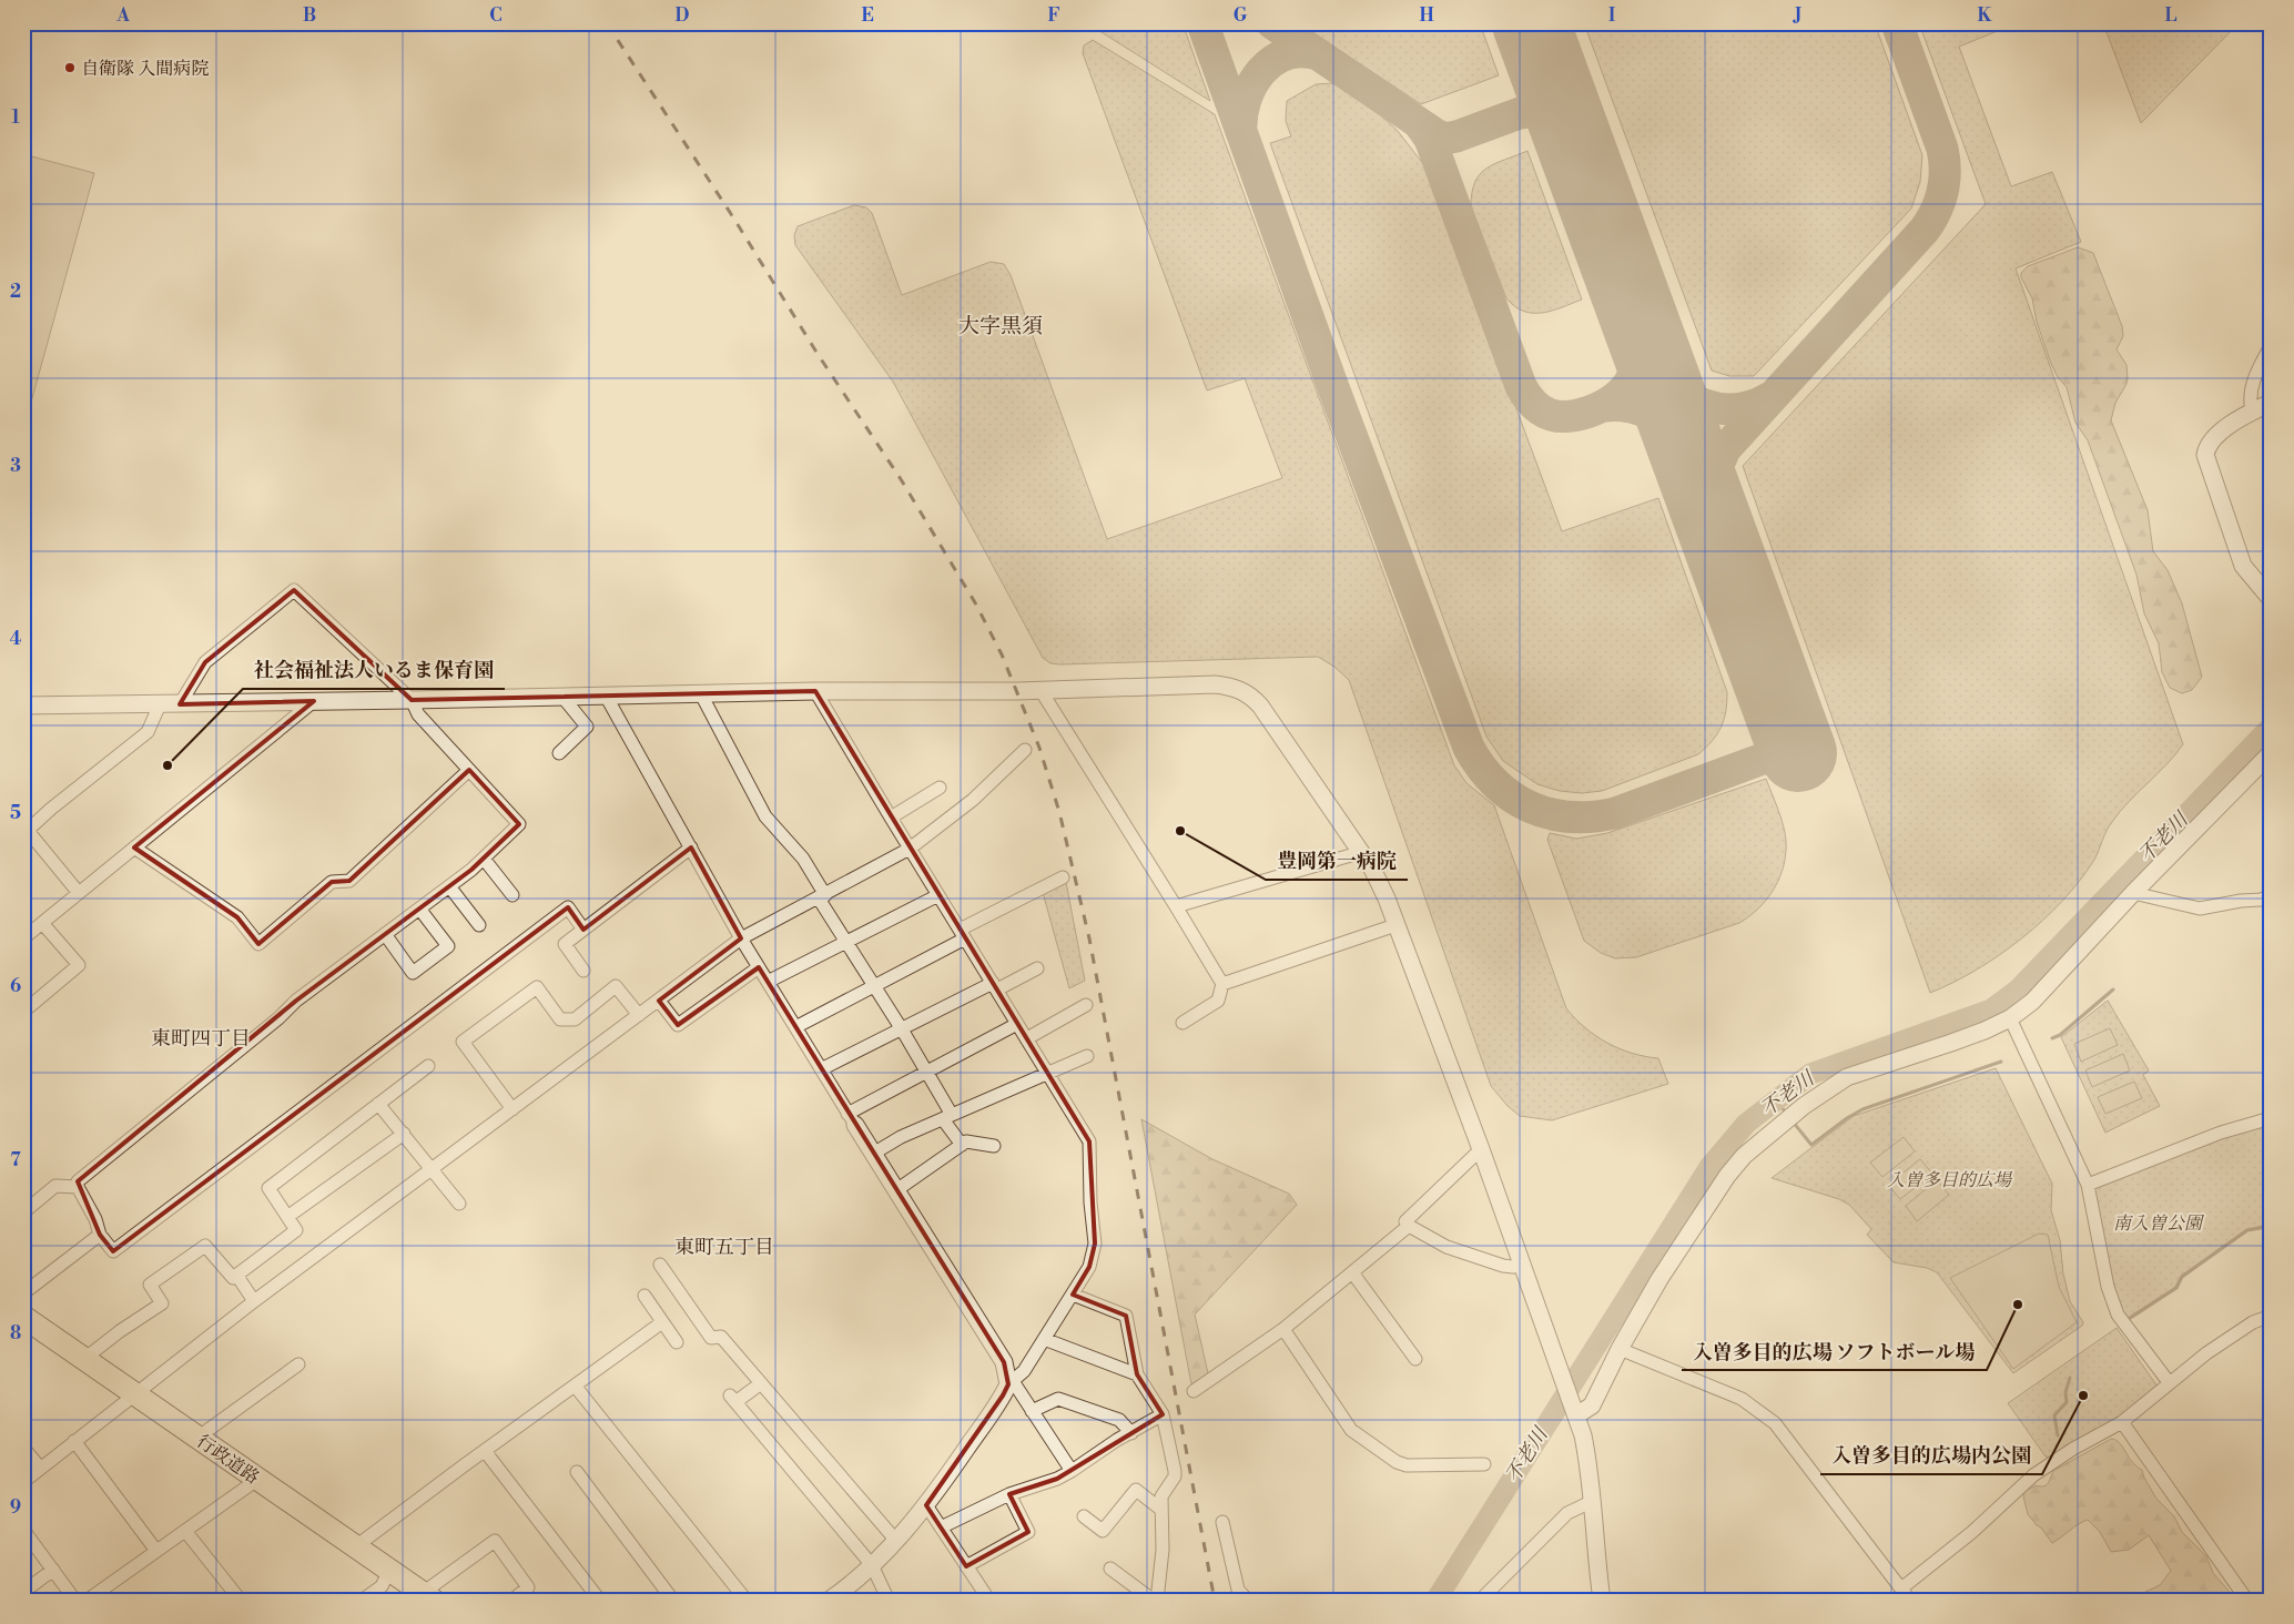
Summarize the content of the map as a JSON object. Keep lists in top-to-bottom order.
{
  "streets": {
    "highway": ["行政道路"]
  },
  "districts": ["大字黒須", "東町四丁目", "東町五丁目"],
  "water": ["不老川"],
  "parks": ["入曽多目的広場", "南入曽公園"],
  "places": [
    "自衛隊 入間病院",
    "社会福祉法人いるま保育園",
    "豊岡第一病院",
    "入曽多目的広場 ソフトボール場",
    "入曽多目的広場内公園"
  ],
  "grid": {
    "columns": [
      "A",
      "B",
      "C",
      "D",
      "E",
      "F",
      "G",
      "H",
      "I",
      "J",
      "K",
      "L"
    ],
    "rows": [
      "1",
      "2",
      "3",
      "4",
      "5",
      "6",
      "7",
      "8",
      "9"
    ]
  }
}
